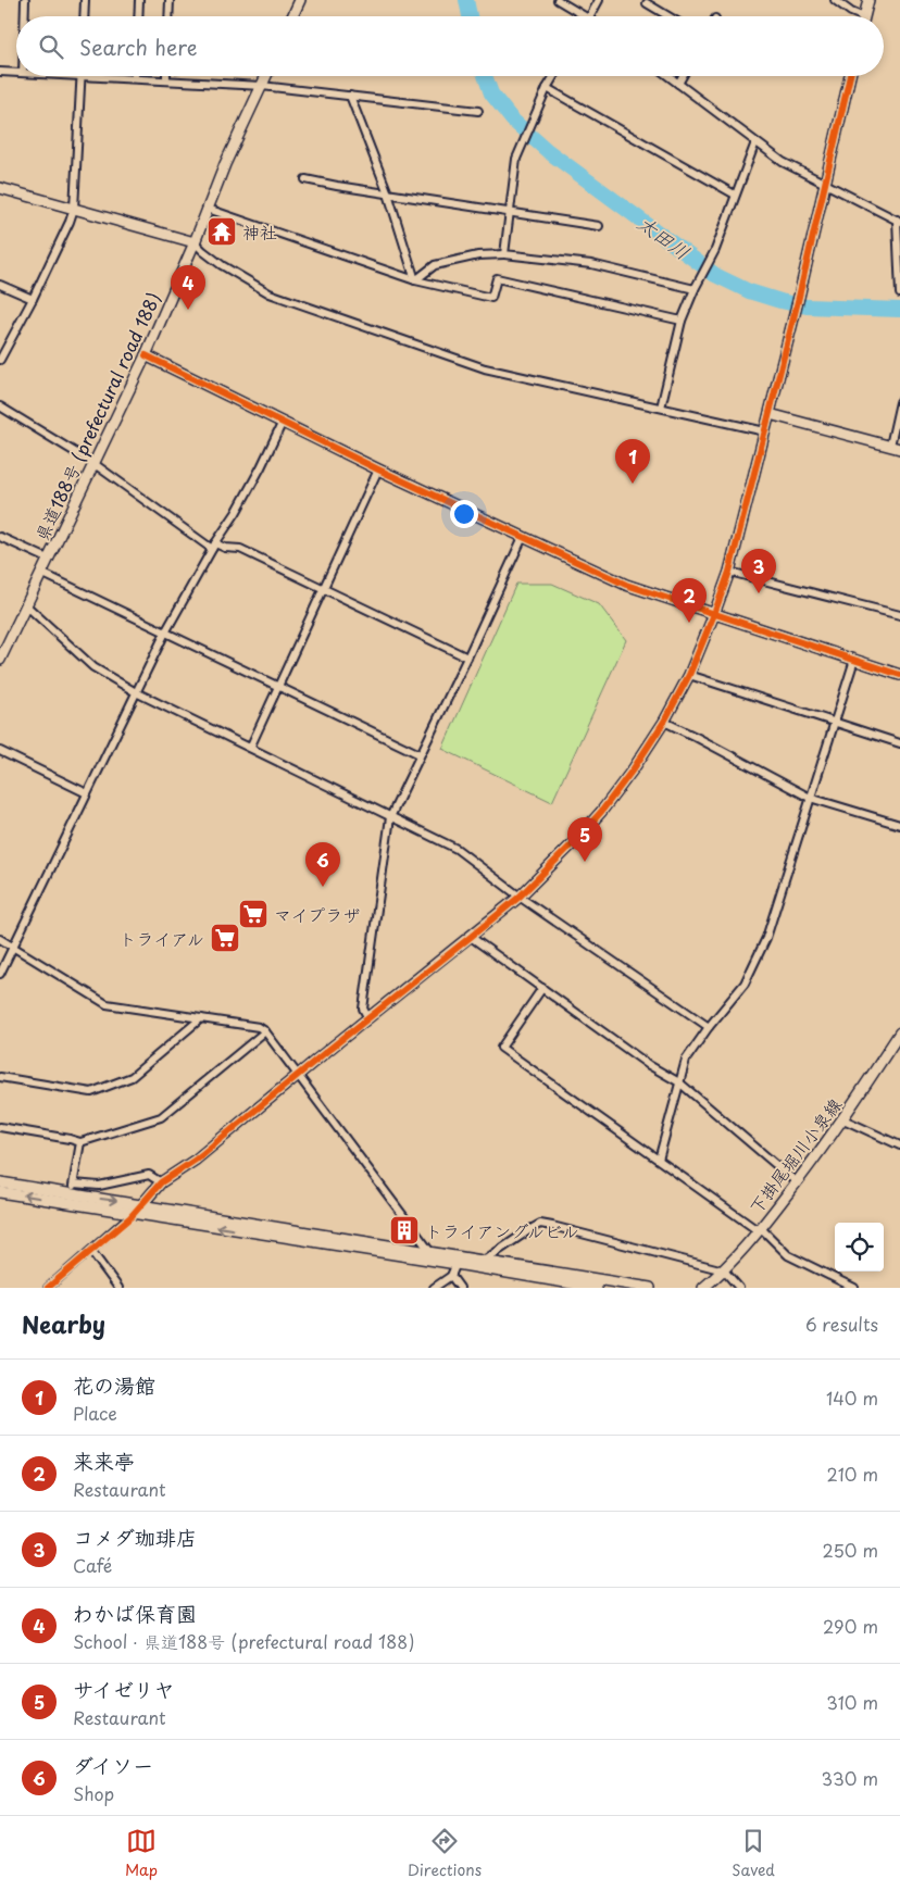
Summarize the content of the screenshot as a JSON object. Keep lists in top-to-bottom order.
{
  "streets": {
    "street": ["県道188号 (prefectural road 188)", "下掛尾堀川小泉線"]
  },
  "water": ["太田川"],
  "places": {
    "temple": ["神社"],
    "supermarket": ["マイプラザ", "トライアル"],
    "building": ["トライアングルビル"]
  },
  "page": {
    "search": "Search here",
    "pins": [
      "4",
      "1",
      "3",
      "2",
      "5",
      "6"
    ],
    "heading": ["Nearby", "6 results"],
    "list": [
      {
        "mark": "1",
        "name": "花の湯館",
        "note": "Place",
        "value": "140 m"
      },
      {
        "mark": "2",
        "name": "来来亭",
        "note": "Restaurant",
        "value": "210 m"
      },
      {
        "mark": "3",
        "name": "コメダ珈琲店",
        "note": "Café",
        "value": "250 m"
      },
      {
        "mark": "4",
        "name": "わかば保育園",
        "note": "School · 県道188号 (prefectural road 188)",
        "value": "290 m"
      },
      {
        "mark": "5",
        "name": "サイゼリヤ",
        "note": "Restaurant",
        "value": "310 m"
      },
      {
        "mark": "6",
        "name": "ダイソー",
        "note": "Shop",
        "value": "330 m"
      }
    ],
    "nav": ["Map", "Directions", "Saved"]
  }
}
